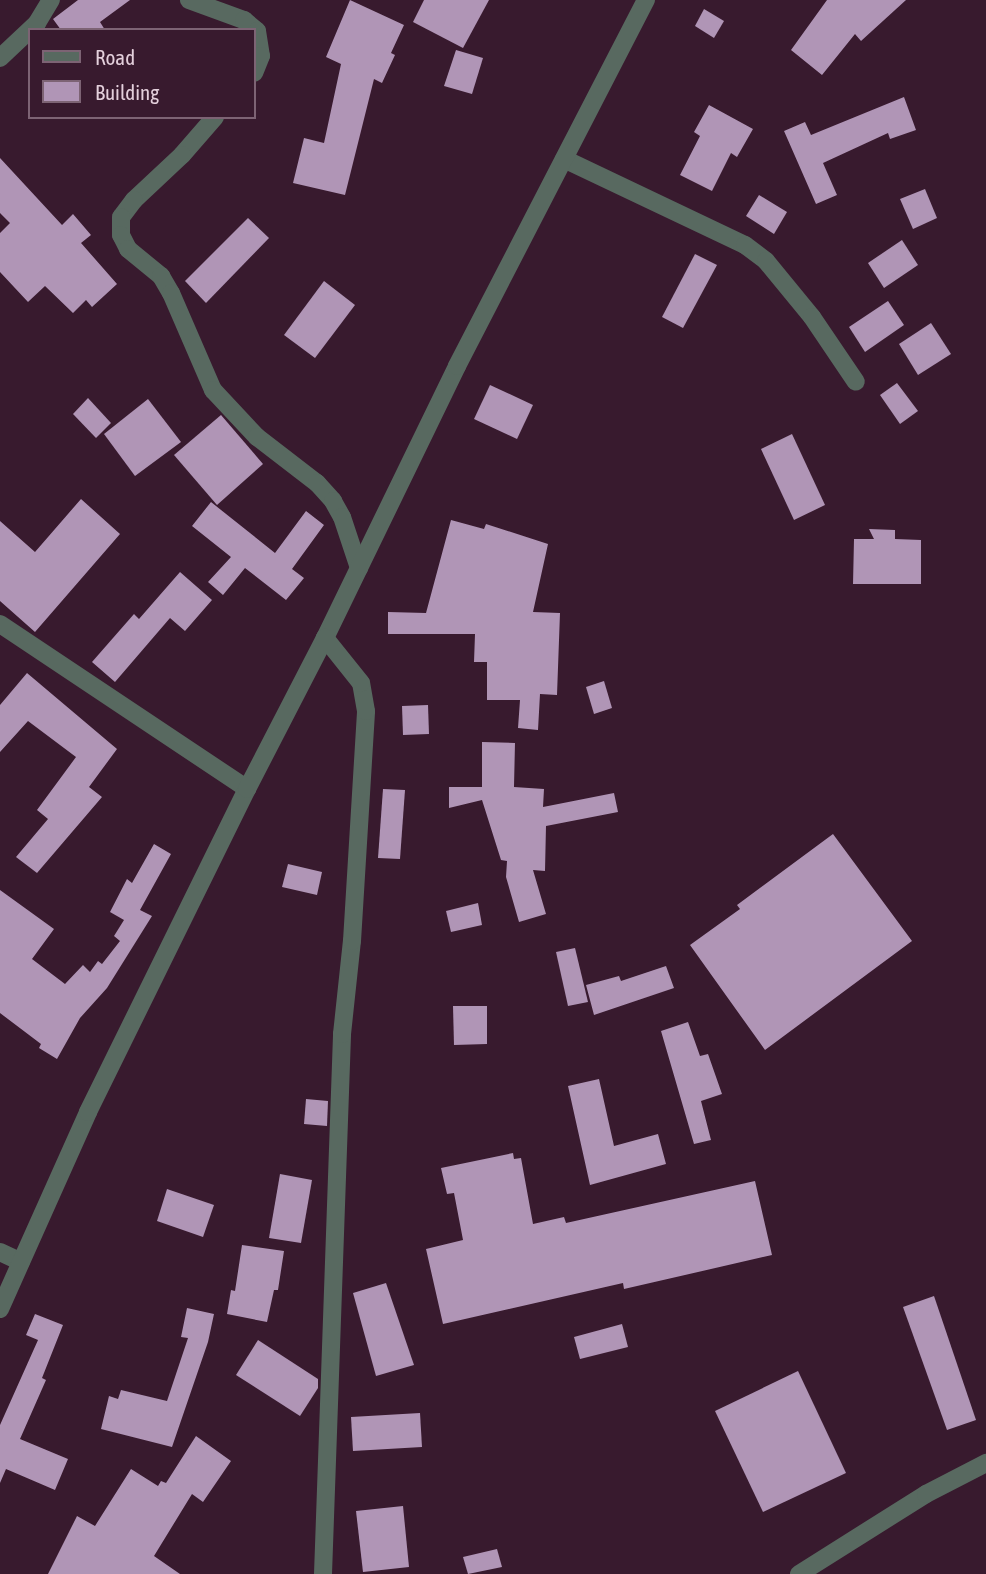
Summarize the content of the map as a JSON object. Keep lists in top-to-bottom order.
{
  "legend": ["Road", "Building"]
}
